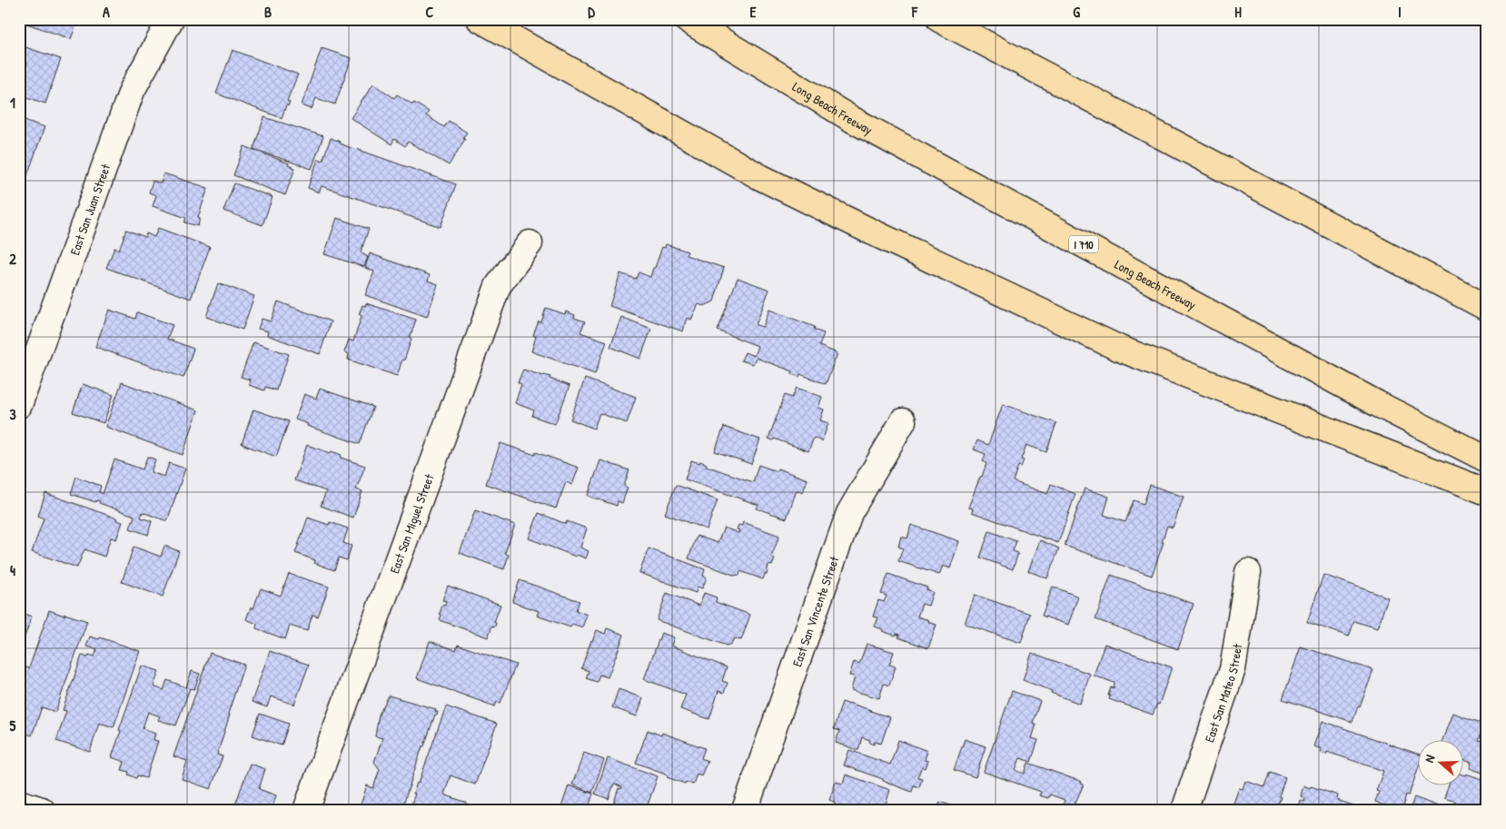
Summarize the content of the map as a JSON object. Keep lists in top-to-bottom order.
{
  "streets": {
    "highway": ["Long Beach Freeway", "I 710"],
    "street": [
      "East San Juan Street",
      "East San Miguel Street",
      "East San Vincente Street",
      "East San Mateo Street"
    ]
  },
  "north": "left",
  "grid": {
    "columns": [
      "A",
      "B",
      "C",
      "D",
      "E",
      "F",
      "G",
      "H",
      "I"
    ],
    "rows": [
      "1",
      "2",
      "3",
      "4",
      "5"
    ]
  }
}
